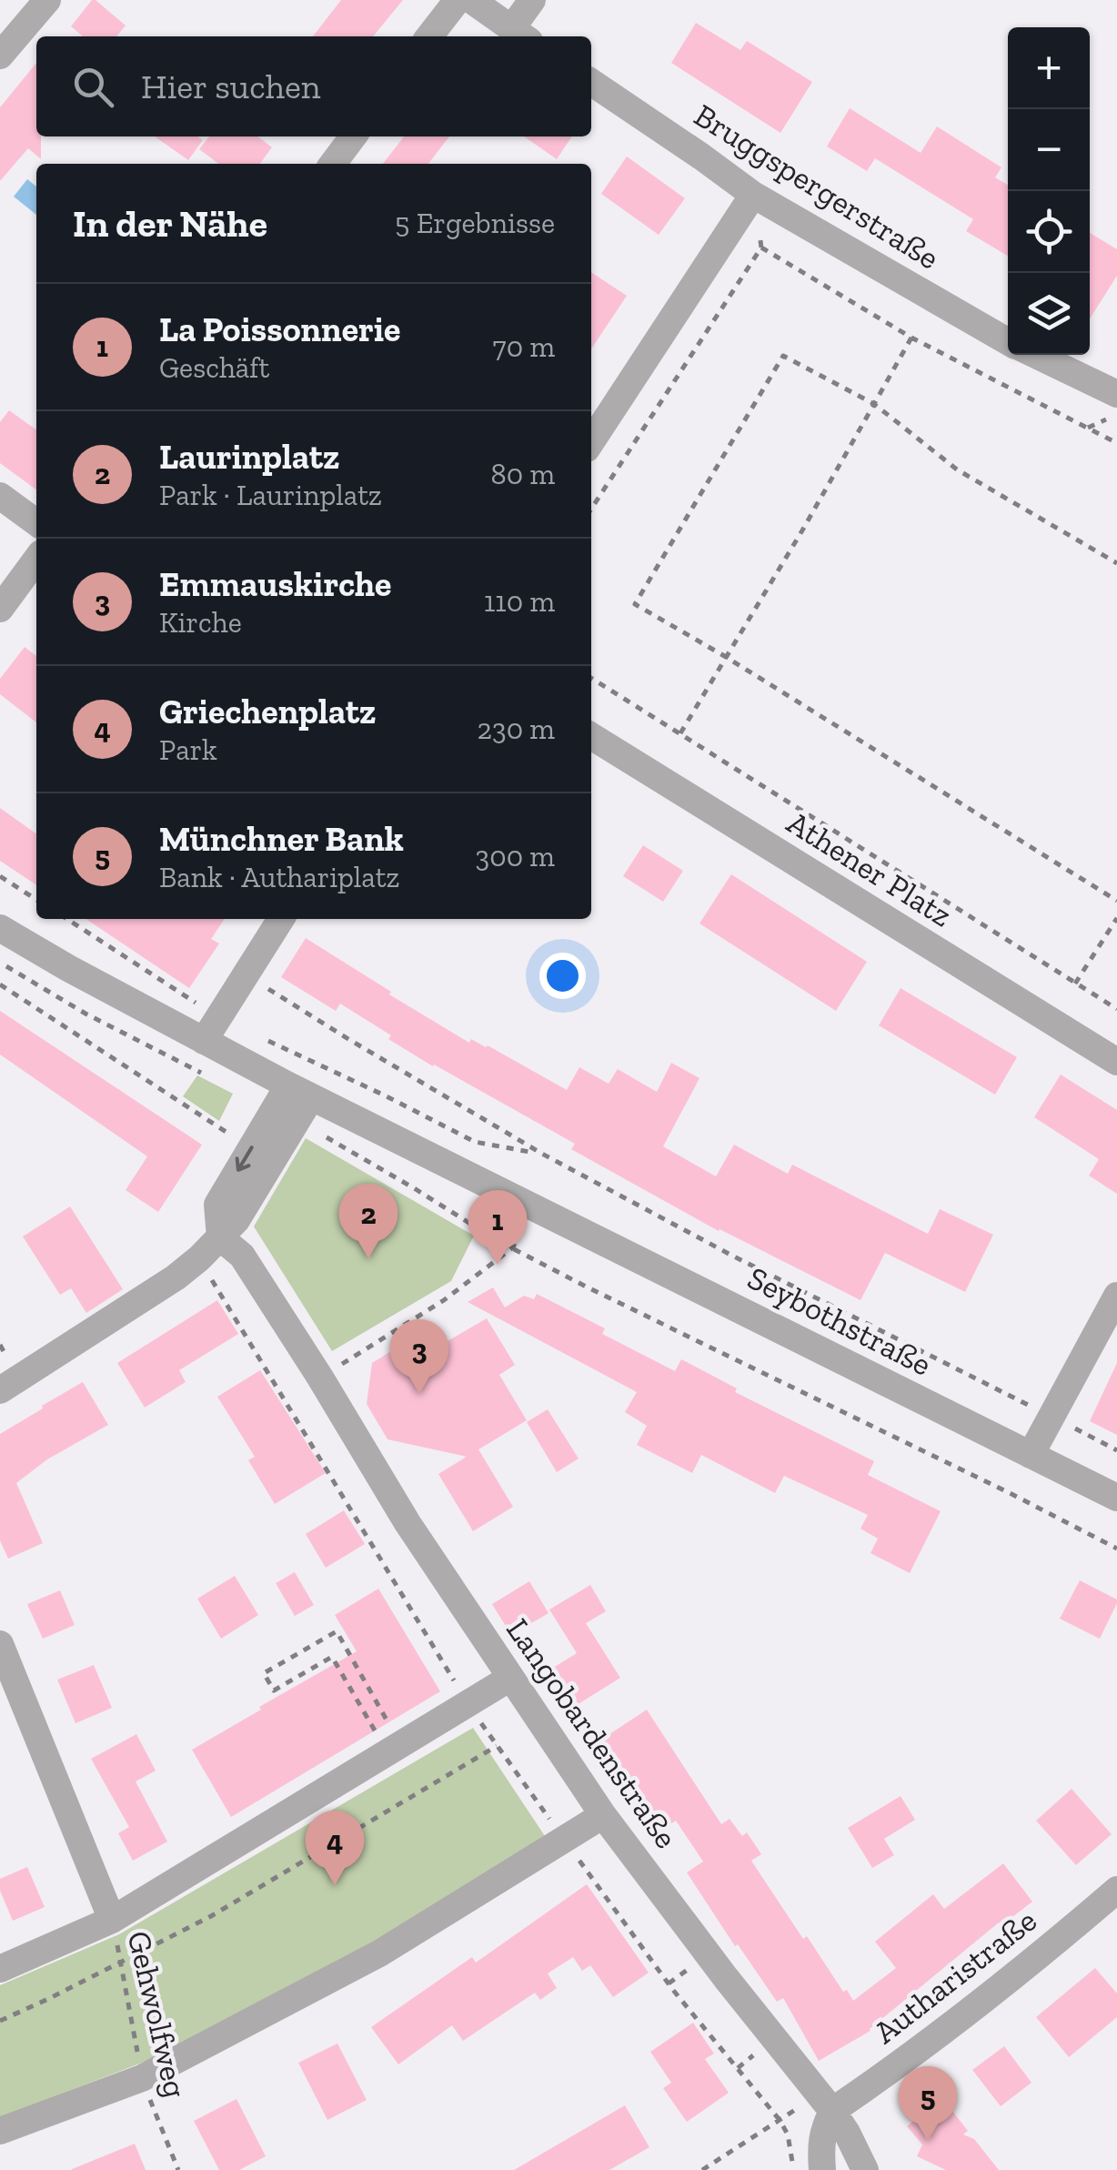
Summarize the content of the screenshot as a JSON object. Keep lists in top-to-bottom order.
{
  "streets": {
    "street": [
      "Bruggspergerstraße",
      "Athener Platz",
      "Seybothstraße",
      "Langobardenstraße",
      "Autharistraße"
    ],
    "path": ["Gehwolfweg"]
  },
  "crossings": [
    ["Langobardenstraße", "Autharistraße"]
  ],
  "page": {
    "map_buttons": ["+", "−"],
    "search": "Hier suchen",
    "heading": ["In der Nähe", "5 Ergebnisse"],
    "list": [
      {
        "mark": "1",
        "name": "La Poissonnerie",
        "note": "Geschäft",
        "value": "70 m"
      },
      {
        "mark": "2",
        "name": "Laurinplatz",
        "note": "Park · Laurinplatz",
        "value": "80 m"
      },
      {
        "mark": "3",
        "name": "Emmauskirche",
        "note": "Kirche",
        "value": "110 m"
      },
      {
        "mark": "4",
        "name": "Griechenplatz",
        "note": "Park",
        "value": "230 m"
      },
      {
        "mark": "5",
        "name": "Münchner Bank",
        "note": "Bank · Authariplatz",
        "value": "300 m"
      }
    ],
    "pins": [
      "2",
      "1",
      "3",
      "4",
      "5"
    ]
  }
}
